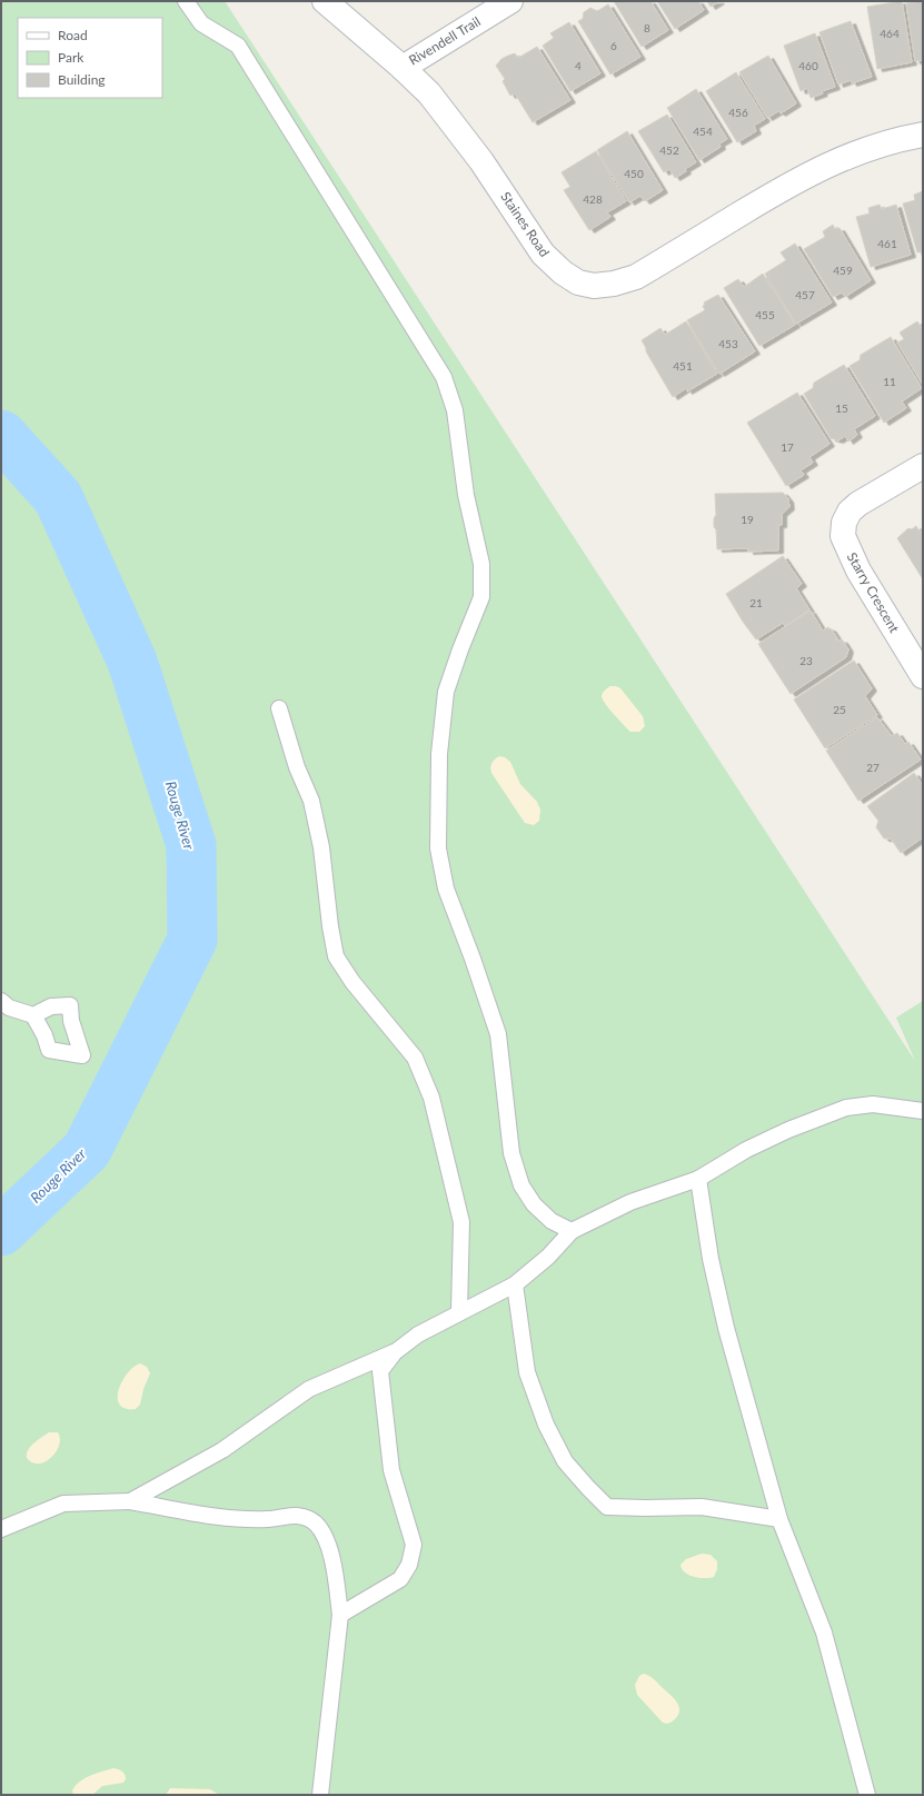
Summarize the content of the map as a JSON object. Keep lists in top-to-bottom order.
{
  "streets": {
    "street": ["Rivendell Trail", "Staines Road", "Starry Crescent"]
  },
  "crossings": [
    ["Rivendell Trail", "Staines Road"]
  ],
  "water": ["Rouge River"],
  "house_numbers": [
    "8",
    "464",
    "6",
    "4",
    "460",
    "456",
    "454",
    "452",
    "450",
    "428",
    "461",
    "459",
    "457",
    "455",
    "453",
    "451",
    "11",
    "15",
    "17",
    "19",
    "21",
    "23",
    "25",
    "27"
  ],
  "legend": ["Road", "Park", "Building"]
}
